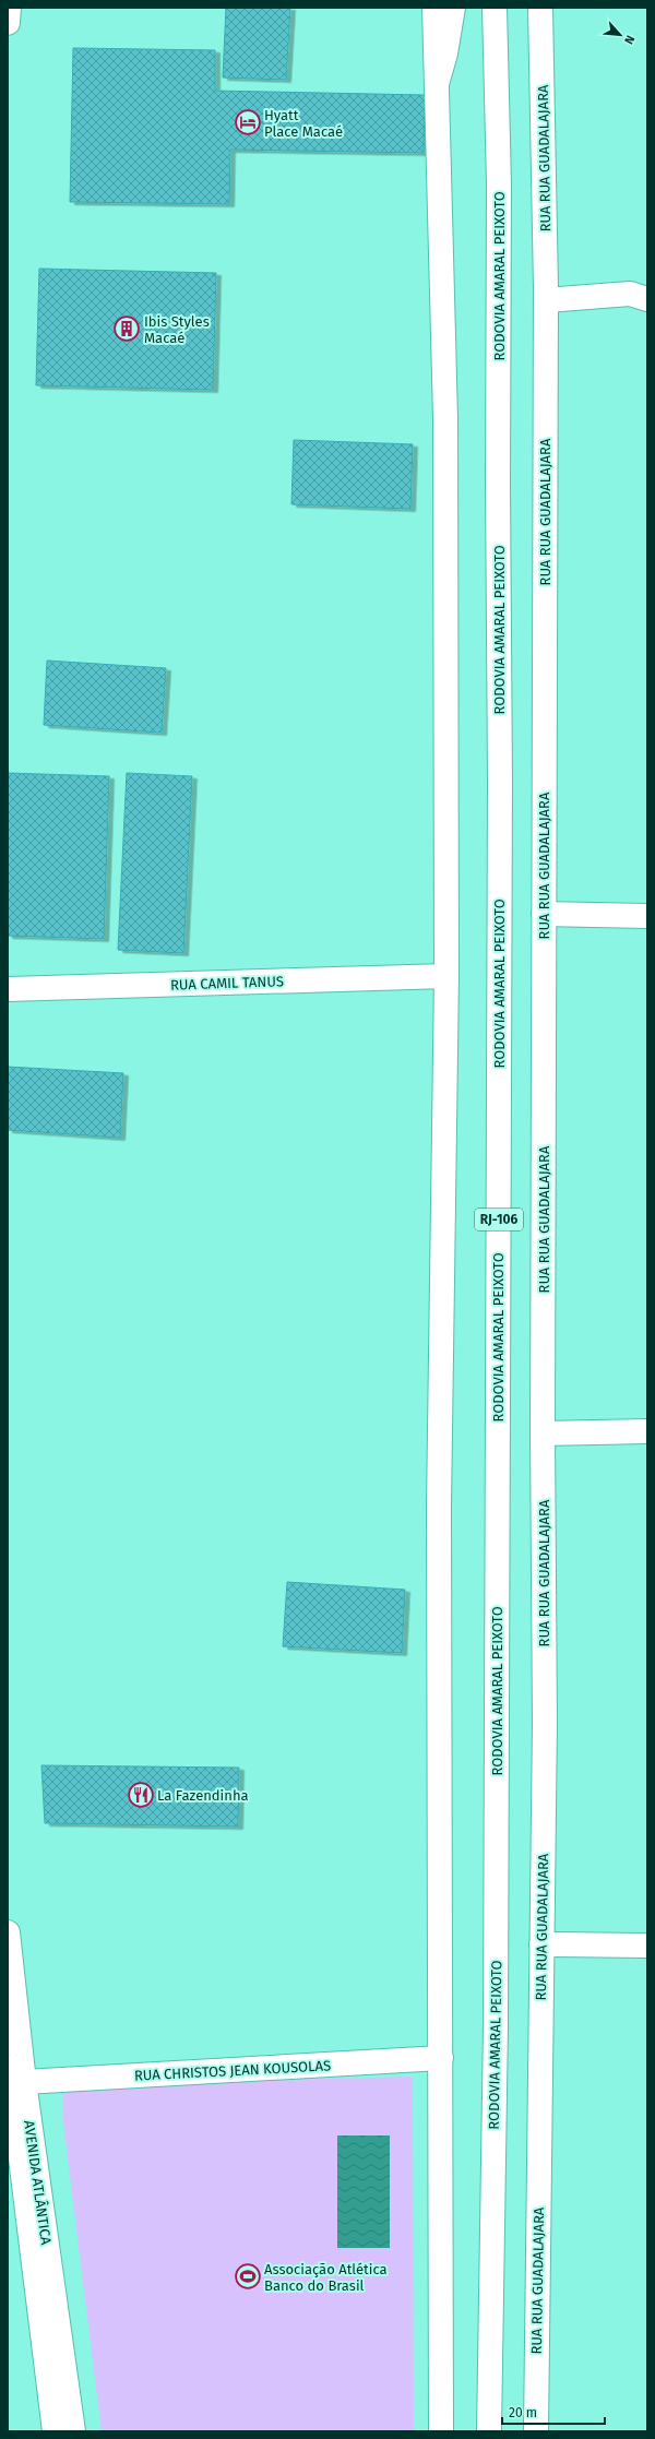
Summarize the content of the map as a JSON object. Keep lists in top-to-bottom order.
{
  "streets": {
    "main road": [
      "RUA RUA GUADALAJARA",
      "RODOVIA AMARAL PEIXOTO",
      "RUA CAMIL TANUS",
      "RJ-106",
      "RUA CHRISTOS JEAN KOUSOLAS",
      "AVENIDA ATLÂNTICA"
    ]
  },
  "crossings": [
    ["RUA CHRISTOS JEAN KOUSOLAS", "AVENIDA ATLÂNTICA"]
  ],
  "places": {
    "hotel": ["Hyatt Place Macaé"],
    "building": ["Ibis Styles Macaé"],
    "restaurant": ["La Fazendinha"],
    "sports": ["Associação Atlética Banco do Brasil"]
  },
  "scale_bar": "20 m",
  "north": "bottom right"
}
